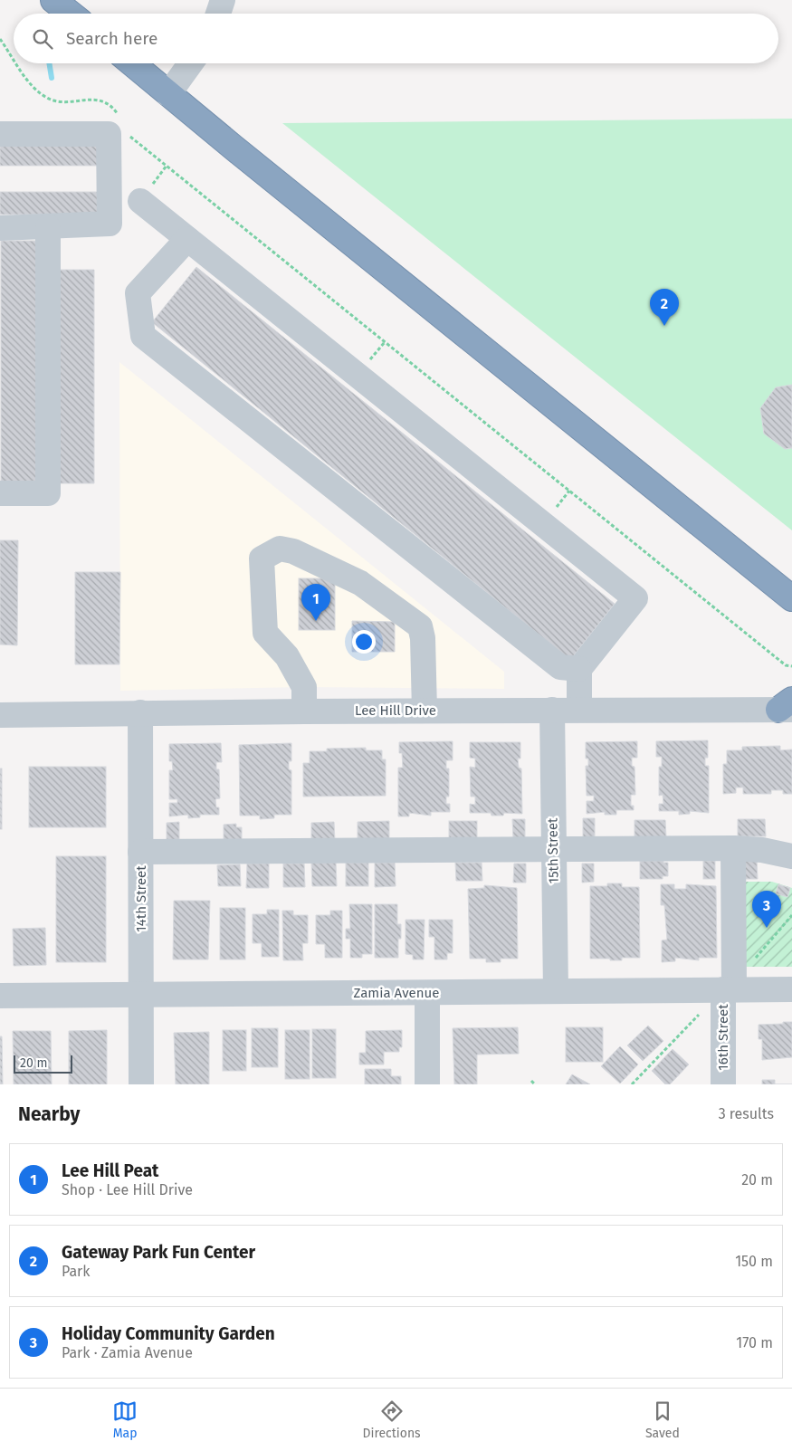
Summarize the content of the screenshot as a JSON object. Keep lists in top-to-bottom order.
{
  "streets": {
    "street": [
      "Lee Hill Drive",
      "15th Street",
      "14th Street",
      "Zamia Avenue",
      "16th Street"
    ]
  },
  "crossings": [
    ["Lee Hill Drive", "15th Street"],
    ["Lee Hill Drive", "14th Street"],
    ["15th Street", "Zamia Avenue"],
    ["14th Street", "Zamia Avenue"],
    ["Zamia Avenue", "16th Street"]
  ],
  "scale_bar": "20 m",
  "page": {
    "search": "Search here",
    "pins": ["2", "1", "3"],
    "scale": "20 m",
    "heading": ["Nearby", "3 results"],
    "list": [
      {
        "mark": "1",
        "name": "Lee Hill Peat",
        "note": "Shop · Lee Hill Drive",
        "value": "20 m"
      },
      {
        "mark": "2",
        "name": "Gateway Park Fun Center",
        "note": "Park",
        "value": "150 m"
      },
      {
        "mark": "3",
        "name": "Holiday Community Garden",
        "note": "Park · Zamia Avenue",
        "value": "170 m"
      }
    ],
    "nav": ["Map", "Directions", "Saved"]
  }
}
